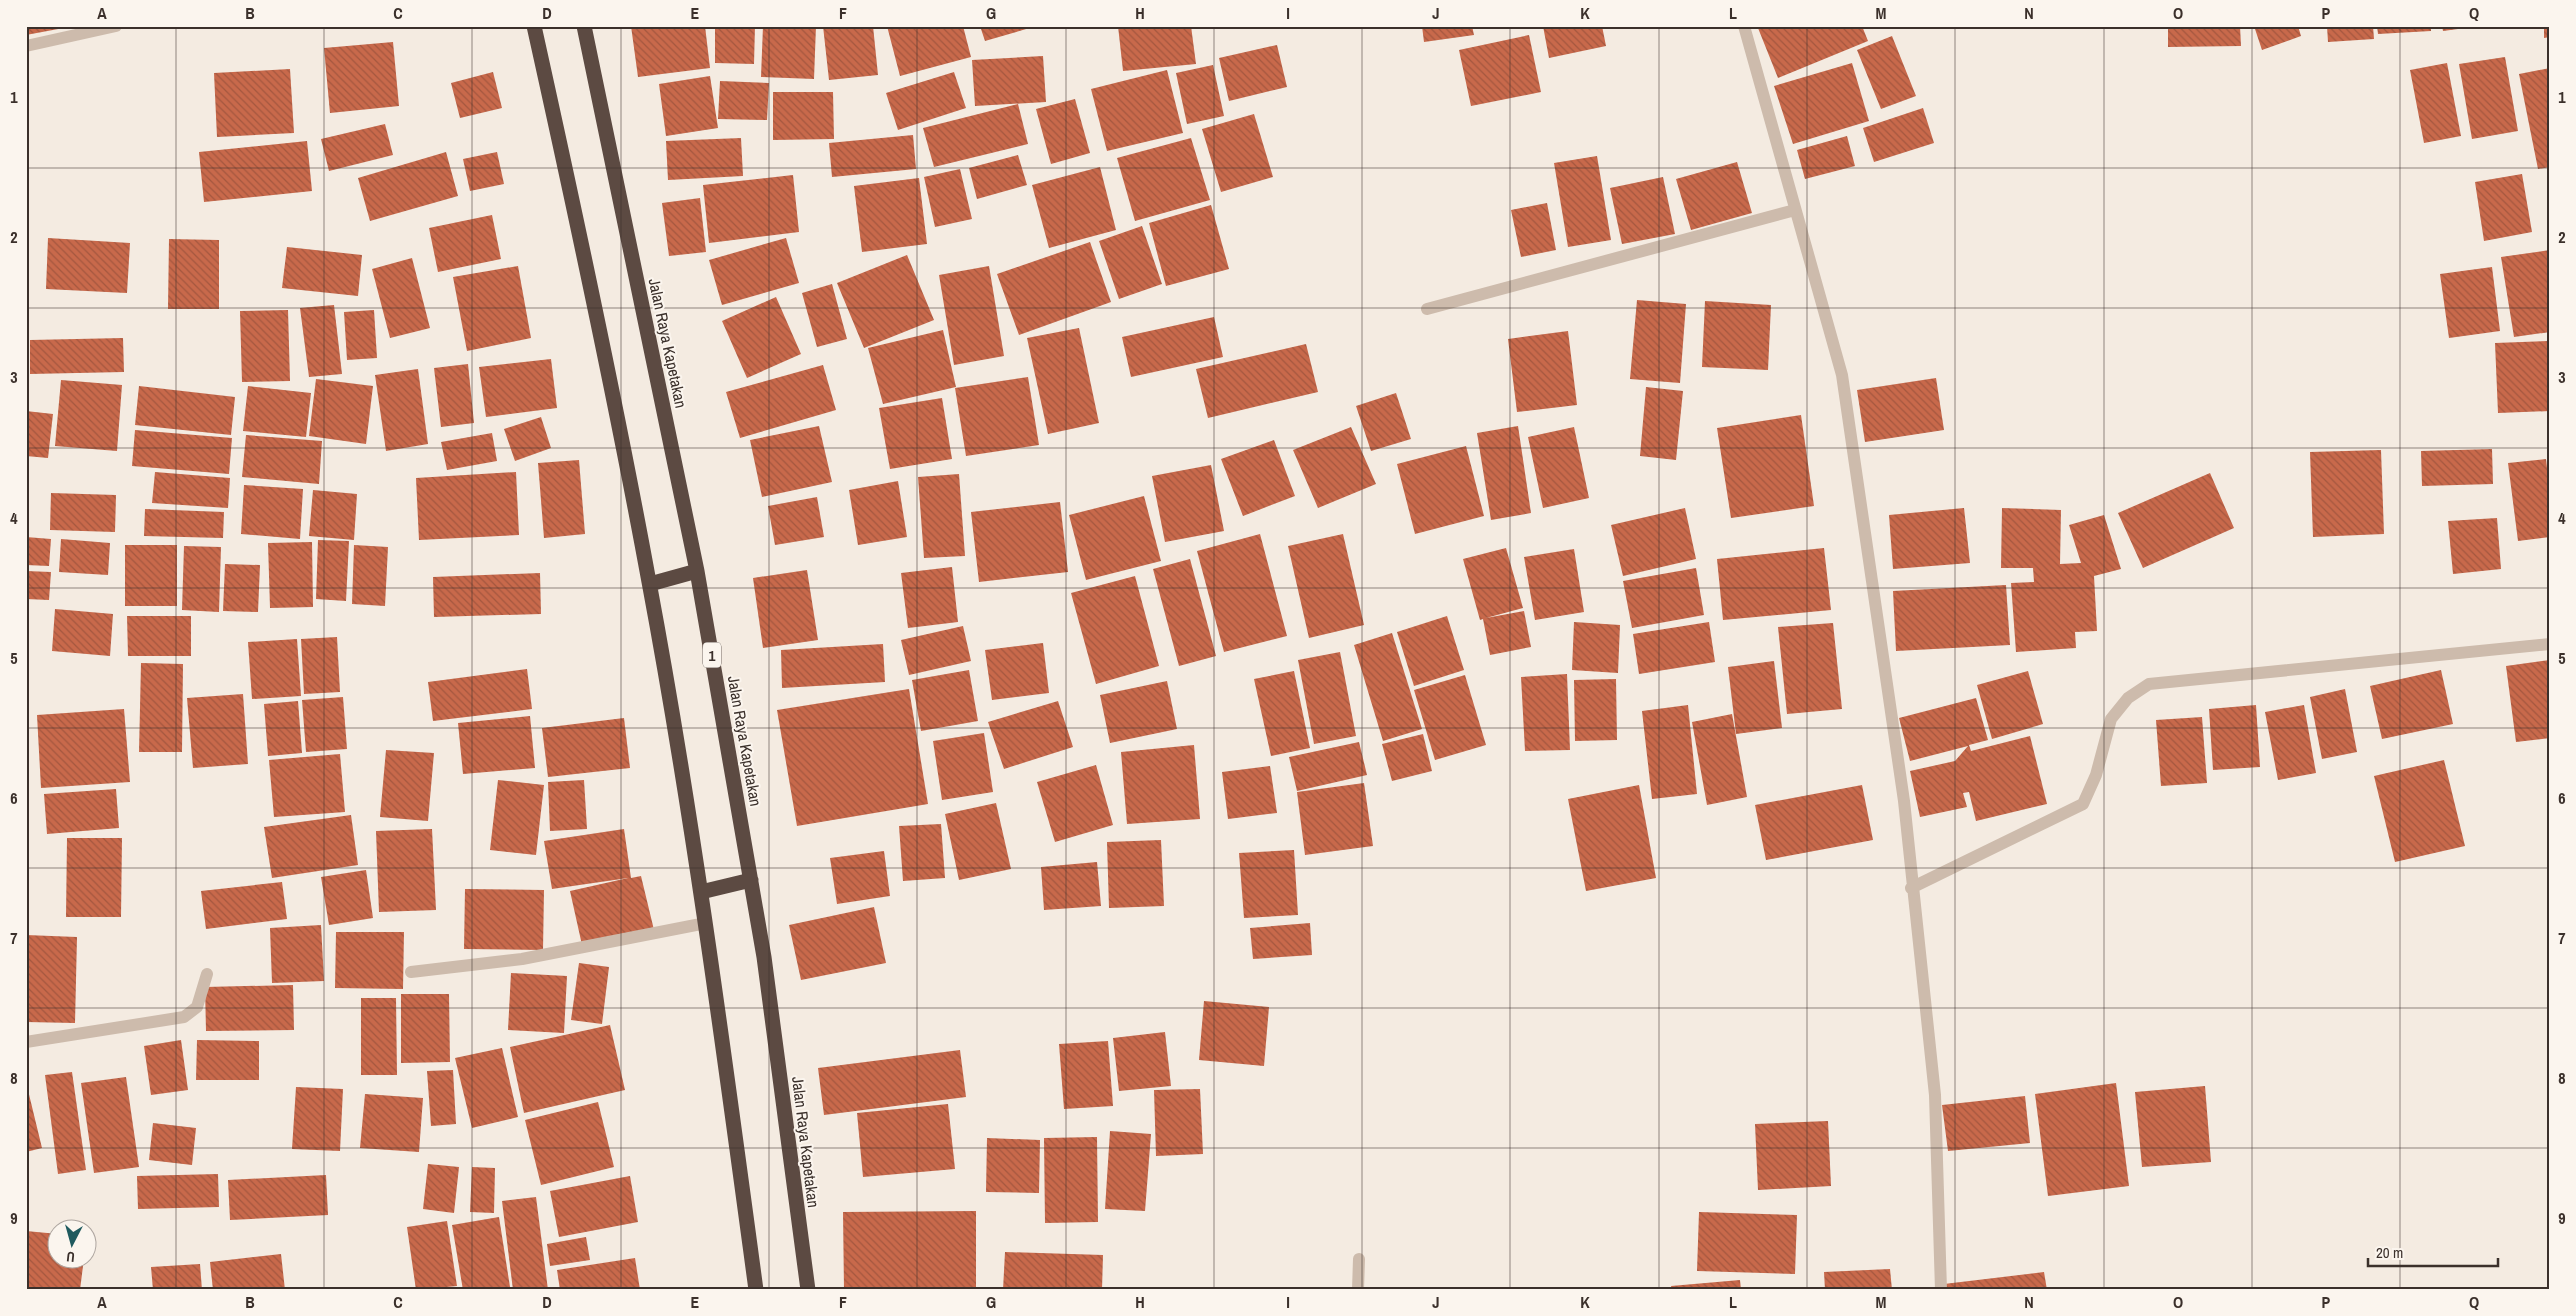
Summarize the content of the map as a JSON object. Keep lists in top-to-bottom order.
{
  "streets": {
    "highway": ["Jalan Raya Kapetakan", "1"]
  },
  "scale_bar": "20 m",
  "north": "bottom",
  "grid": {
    "columns": [
      "A",
      "B",
      "C",
      "D",
      "E",
      "F",
      "G",
      "H",
      "I",
      "J",
      "K",
      "L",
      "M",
      "N",
      "O",
      "P",
      "Q"
    ],
    "rows": [
      "1",
      "2",
      "3",
      "4",
      "5",
      "6",
      "7",
      "8",
      "9"
    ]
  }
}
